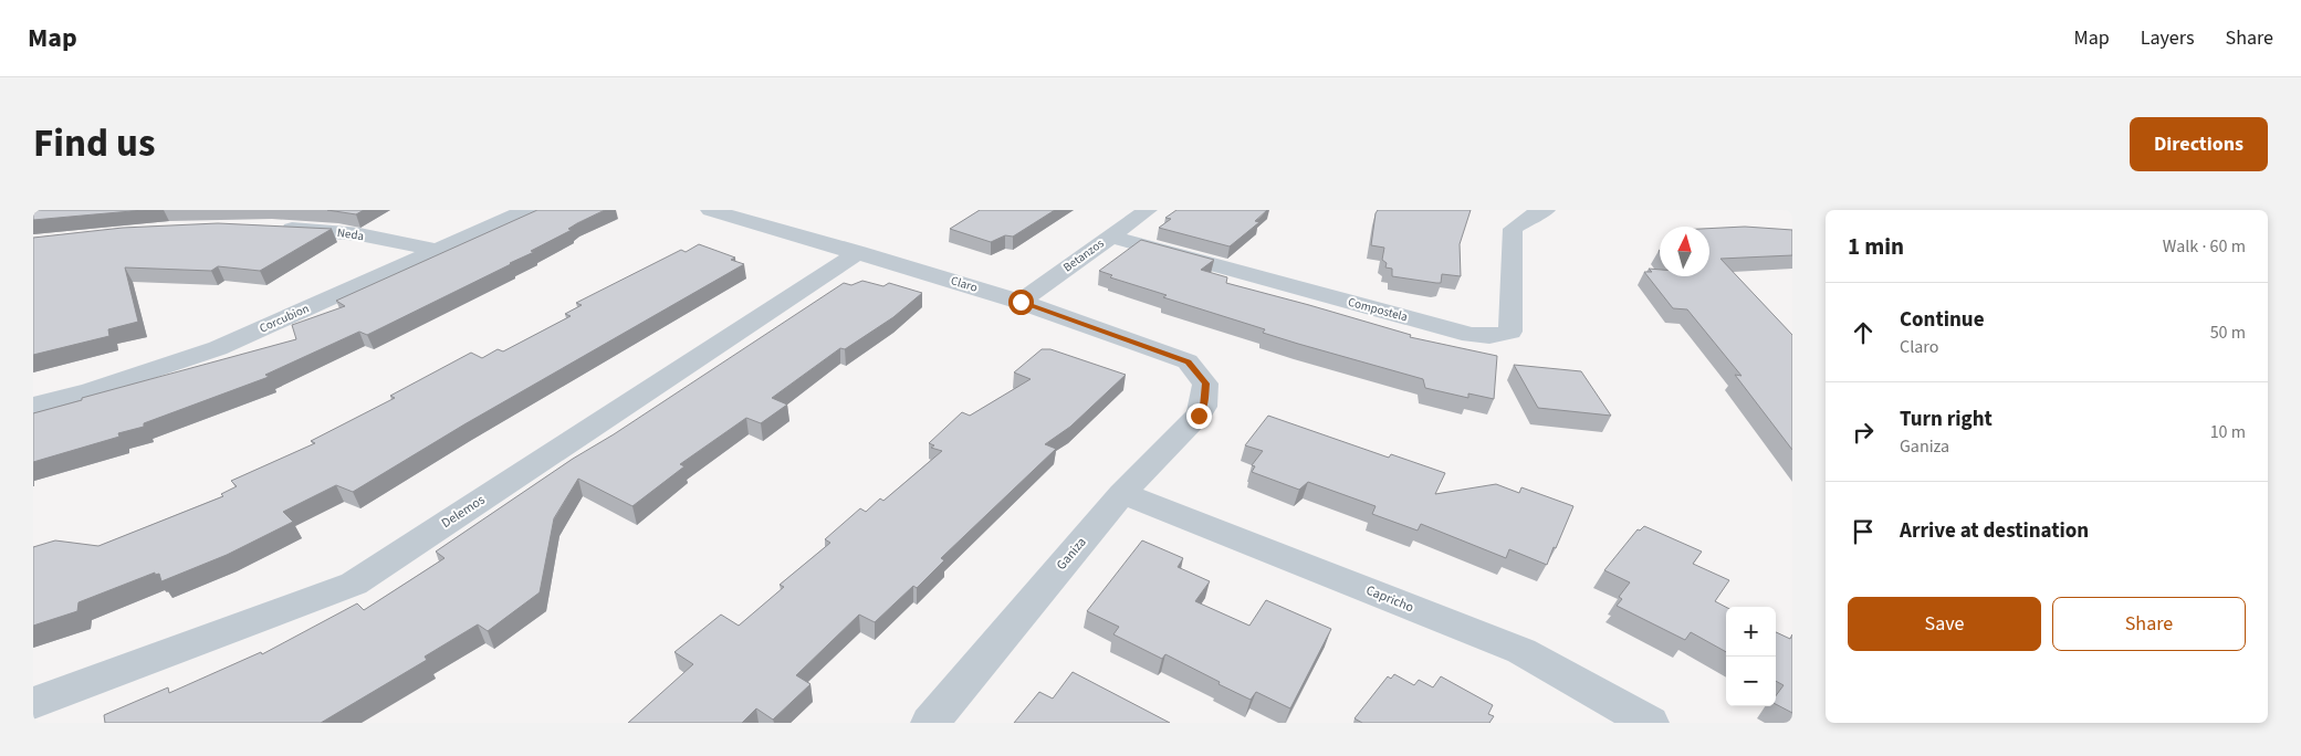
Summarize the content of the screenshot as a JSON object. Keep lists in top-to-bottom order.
{
  "streets": {
    "street": [
      "Neda",
      "Betanzos",
      "Claro",
      "Compostela",
      "Corcubion",
      "Delemos",
      "Ganiza",
      "Capricho"
    ]
  },
  "crossings": [
    ["Neda", "Corcubion"],
    ["Betanzos", "Claro"],
    ["Betanzos", "Compostela"],
    ["Claro", "Delemos"],
    ["Claro", "Ganiza"],
    ["Ganiza", "Capricho"]
  ],
  "north": "top",
  "page": {
    "header": "Map",
    "nav": ["Map", "Layers", "Share"],
    "title": "Find us",
    "buttons": [
      "Directions",
      ["Save", "Share"]
    ],
    "heading": ["1 min", "Walk · 60 m"],
    "list": [
      ["Continue", "Claro", "50 m"],
      ["Turn right", "Ganiza", "10 m"],
      "Arrive at destination"
    ],
    "map_buttons": ["+", "−"]
  }
}
